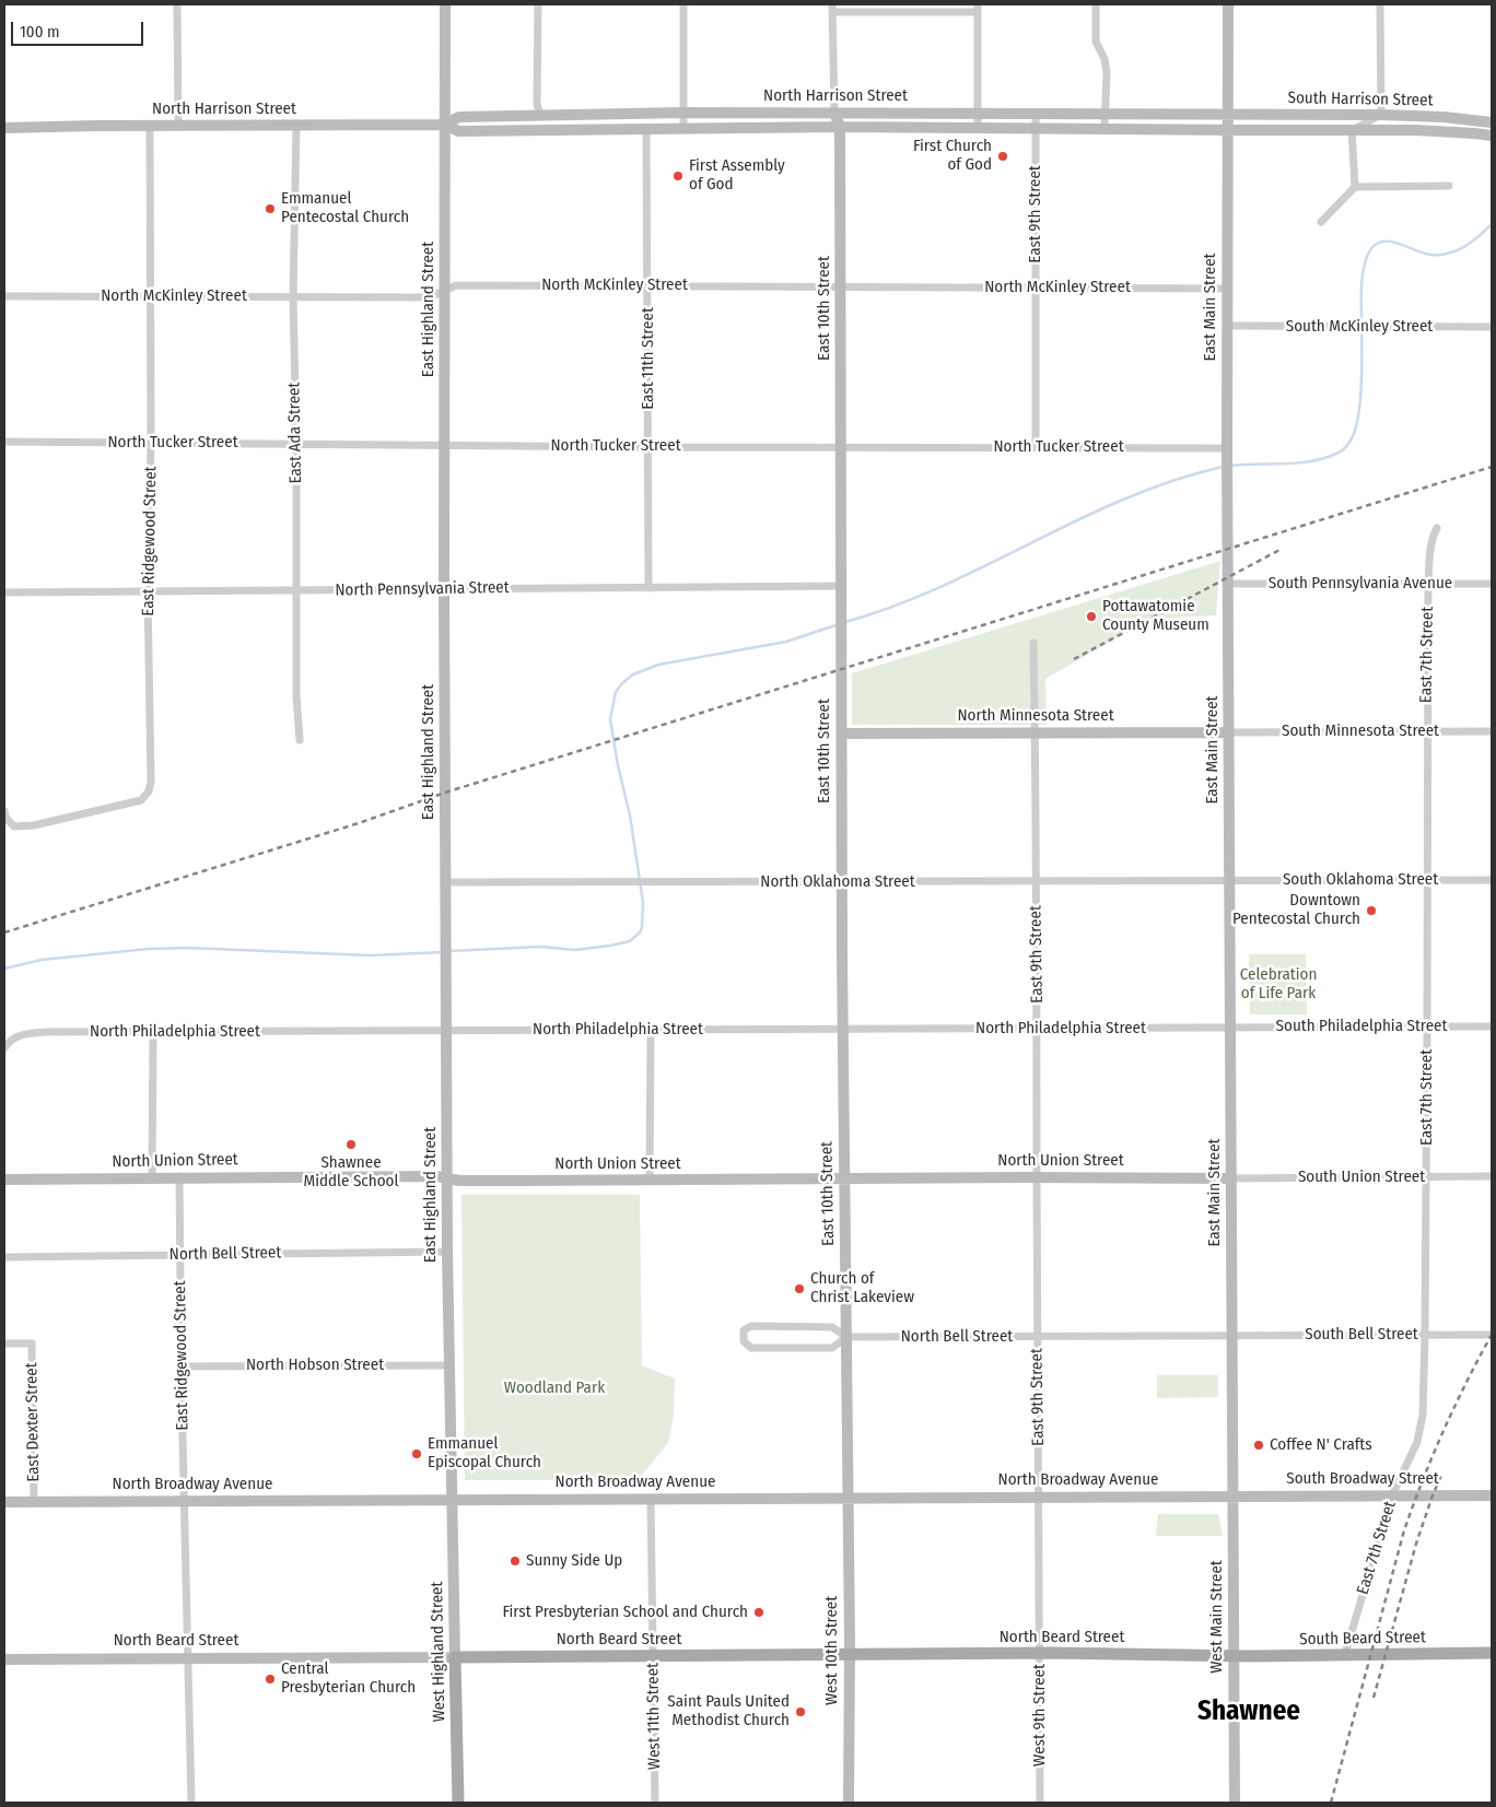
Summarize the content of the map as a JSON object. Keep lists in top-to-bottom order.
{
  "streets": {
    "main road": ["North Beard Street", "South Beard Street", "West Highland Street"],
    "street": [
      "North Harrison Street",
      "South Harrison Street",
      "East 9th Street",
      "North McKinley Street",
      "East Main Street",
      "East 10th Street",
      "East Highland Street",
      "South McKinley Street",
      "East 11th Street",
      "East Ada Street",
      "North Tucker Street",
      "East Ridgewood Street",
      "South Pennsylvania Avenue",
      "North Pennsylvania Street",
      "East 7th Street",
      "North Minnesota Street",
      "South Minnesota Street",
      "South Oklahoma Street",
      "North Oklahoma Street",
      "South Philadelphia Street",
      "North Philadelphia Street",
      "North Union Street",
      "South Union Street",
      "North Bell Street",
      "South Bell Street",
      "North Hobson Street",
      "East Dexter Street",
      "South Broadway Street",
      "North Broadway Avenue",
      "West Main Street",
      "West 10th Street",
      "West 9th Street",
      "West 11th Street"
    ]
  },
  "crossings": [
    ["North Harrison Street", "South Harrison Street"],
    ["North Harrison Street", "East 9th Street"],
    ["North Harrison Street", "East Main Street"],
    ["North Harrison Street", "East 10th Street"],
    ["North Harrison Street", "East Highland Street"],
    ["North Harrison Street", "East 11th Street"],
    ["North Harrison Street", "East Ada Street"],
    ["North Harrison Street", "East Ridgewood Street"],
    ["South Harrison Street", "East Main Street"],
    ["East 9th Street", "North McKinley Street"],
    ["East 9th Street", "North Tucker Street"],
    ["East 9th Street", "North Minnesota Street"],
    ["East 9th Street", "North Oklahoma Street"],
    ["East 9th Street", "North Philadelphia Street"],
    ["East 9th Street", "North Union Street"],
    ["East 9th Street", "North Bell Street"],
    ["East 9th Street", "North Broadway Avenue"],
    ["East 9th Street", "West 9th Street"],
    ["North McKinley Street", "East Main Street"],
    ["North McKinley Street", "East 10th Street"],
    ["North McKinley Street", "East Highland Street"],
    ["North McKinley Street", "East 11th Street"],
    ["North McKinley Street", "East Ada Street"],
    ["North McKinley Street", "East Ridgewood Street"],
    ["East Main Street", "South McKinley Street"],
    ["East Main Street", "North Tucker Street"],
    ["East Main Street", "South Pennsylvania Avenue"],
    ["East Main Street", "North Minnesota Street"],
    ["East Main Street", "South Minnesota Street"],
    ["East Main Street", "South Oklahoma Street"],
    ["East Main Street", "North Oklahoma Street"],
    ["East Main Street", "South Philadelphia Street"],
    ["East Main Street", "North Philadelphia Street"],
    ["East Main Street", "North Union Street"],
    ["East Main Street", "South Union Street"],
    ["East Main Street", "North Bell Street"],
    ["East Main Street", "South Bell Street"],
    ["East Main Street", "South Broadway Street"],
    ["East Main Street", "North Broadway Avenue"],
    ["East Main Street", "West Main Street"],
    ["East 10th Street", "North Tucker Street"],
    ["East 10th Street", "North Pennsylvania Street"],
    ["East 10th Street", "North Minnesota Street"],
    ["East 10th Street", "North Oklahoma Street"],
    ["East 10th Street", "North Philadelphia Street"],
    ["East 10th Street", "North Union Street"],
    ["East 10th Street", "North Bell Street"],
    ["East 10th Street", "North Broadway Avenue"],
    ["East 10th Street", "West 10th Street"],
    ["East Highland Street", "North Tucker Street"],
    ["East Highland Street", "North Pennsylvania Street"],
    ["East Highland Street", "North Oklahoma Street"],
    ["East Highland Street", "North Philadelphia Street"],
    ["East Highland Street", "North Union Street"],
    ["East Highland Street", "North Bell Street"],
    ["East Highland Street", "North Hobson Street"],
    ["East Highland Street", "North Broadway Avenue"],
    ["East Highland Street", "West Highland Street"],
    ["East 11th Street", "North Tucker Street"],
    ["East 11th Street", "North Pennsylvania Street"],
    ["East Ada Street", "North Tucker Street"],
    ["East Ada Street", "North Pennsylvania Street"],
    ["North Tucker Street", "East Ridgewood Street"],
    ["East Ridgewood Street", "North Pennsylvania Street"],
    ["East Ridgewood Street", "North Union Street"],
    ["East Ridgewood Street", "North Bell Street"],
    ["East Ridgewood Street", "North Hobson Street"],
    ["East Ridgewood Street", "North Broadway Avenue"],
    ["East Ridgewood Street", "North Beard Street"],
    ["South Pennsylvania Avenue", "East 7th Street"],
    ["East 7th Street", "South Minnesota Street"],
    ["East 7th Street", "South Oklahoma Street"],
    ["East 7th Street", "South Philadelphia Street"],
    ["East 7th Street", "South Union Street"],
    ["East 7th Street", "South Bell Street"],
    ["East 7th Street", "South Broadway Street"],
    ["East 7th Street", "South Beard Street"],
    ["North Minnesota Street", "South Minnesota Street"],
    ["South Oklahoma Street", "North Oklahoma Street"],
    ["South Philadelphia Street", "North Philadelphia Street"],
    ["North Union Street", "South Union Street"],
    ["North Bell Street", "South Bell Street"],
    ["East Dexter Street", "North Broadway Avenue"],
    ["South Broadway Street", "North Broadway Avenue"],
    ["South Broadway Street", "West Main Street"],
    ["North Broadway Avenue", "West Main Street"],
    ["North Broadway Avenue", "West 10th Street"],
    ["North Broadway Avenue", "West Highland Street"],
    ["North Broadway Avenue", "West 9th Street"],
    ["North Broadway Avenue", "West 11th Street"],
    ["West Main Street", "North Beard Street"],
    ["West Main Street", "South Beard Street"],
    ["North Beard Street", "South Beard Street"],
    ["North Beard Street", "West 10th Street"],
    ["North Beard Street", "West Highland Street"],
    ["North Beard Street", "West 9th Street"],
    ["North Beard Street", "West 11th Street"]
  ],
  "districts": ["Shawnee"],
  "parks": ["Celebration of Life Park", "Woodland Park"],
  "places": [
    "First Church of God",
    "First Assembly of God",
    "Emmanuel Pentecostal Church",
    "Pottawatomie County Museum",
    "Downtown Pentecostal Church",
    "Shawnee Middle School",
    "Church of Christ Lakeview",
    "Coffee N' Crafts",
    "Emmanuel Episcopal Church",
    "Sunny Side Up",
    "First Presbyterian School and Church",
    "Central Presbyterian Church",
    "Saint Pauls United Methodist Church"
  ],
  "scale_bar": "100 m"
}
